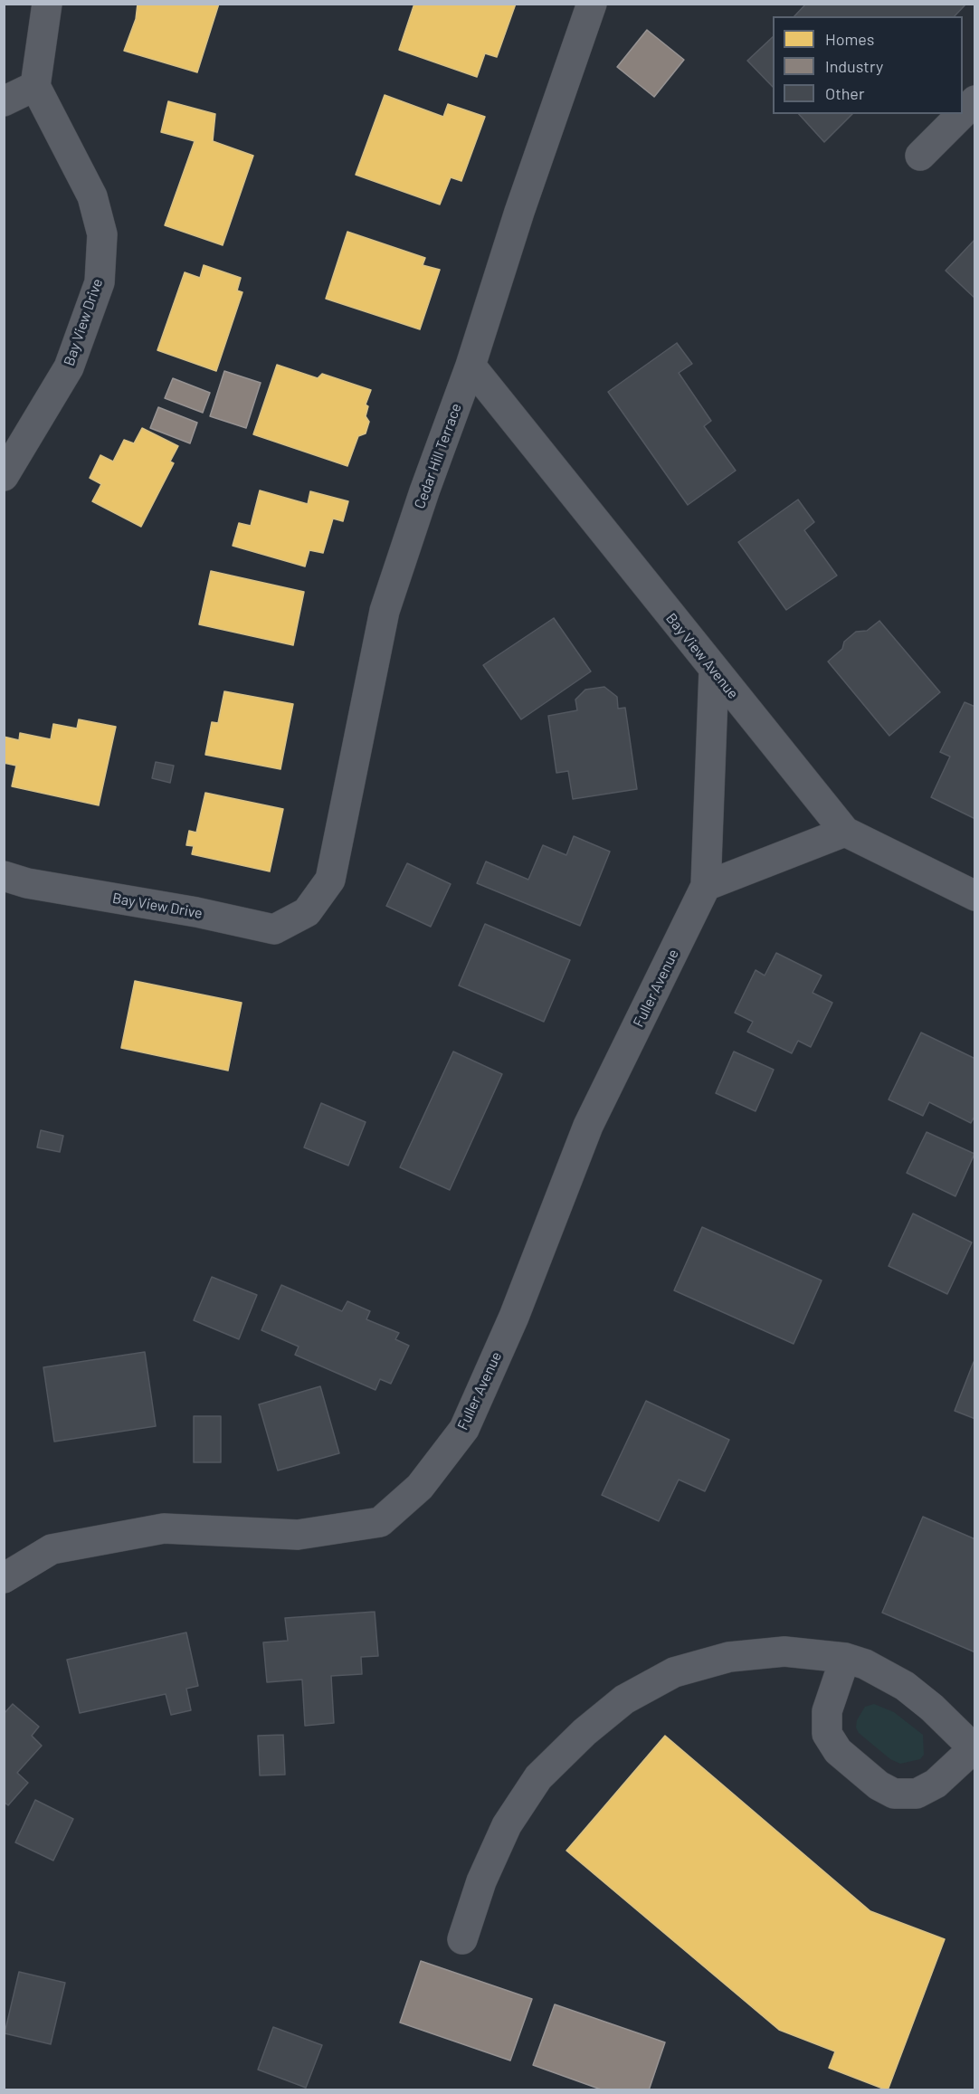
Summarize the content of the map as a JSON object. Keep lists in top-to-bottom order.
{
  "streets": {
    "street": [
      "Bay View Drive",
      "Cedar Hill Terrace",
      "Bay View Avenue",
      "Fuller Avenue"
    ]
  },
  "crossings": [
    ["Bay View Drive", "Cedar Hill Terrace"],
    ["Cedar Hill Terrace", "Bay View Avenue"],
    ["Bay View Avenue", "Fuller Avenue"]
  ],
  "legend": ["Homes", "Industry", "Other"]
}
